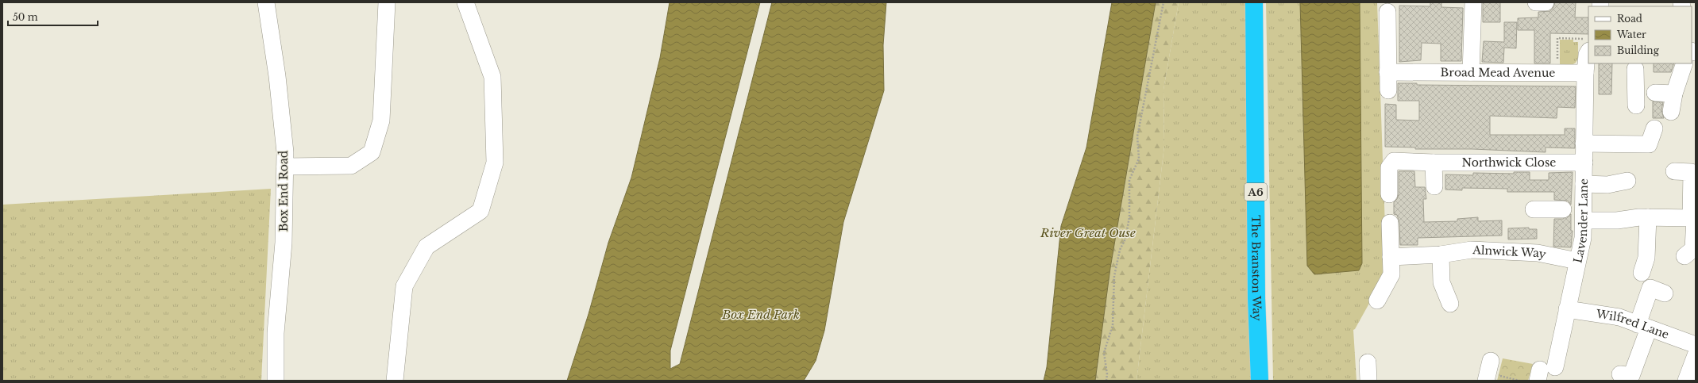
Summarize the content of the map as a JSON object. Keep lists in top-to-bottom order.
{
  "streets": {
    "highway": ["A6", "The Branston Way"],
    "street": [
      "Broad Mead Avenue",
      "Northwick Close",
      "Box End Road",
      "Lavender Lane",
      "Alnwick Way",
      "Wilfred Lane"
    ]
  },
  "crossings": [
    ["Broad Mead Avenue", "Lavender Lane"],
    ["Northwick Close", "Lavender Lane"],
    ["Lavender Lane", "Alnwick Way"],
    ["Lavender Lane", "Wilfred Lane"]
  ],
  "water": ["River Great Ouse", "Box End Park"],
  "legend": ["Road", "Water", "Building"],
  "scale_bar": "50 m"
}
